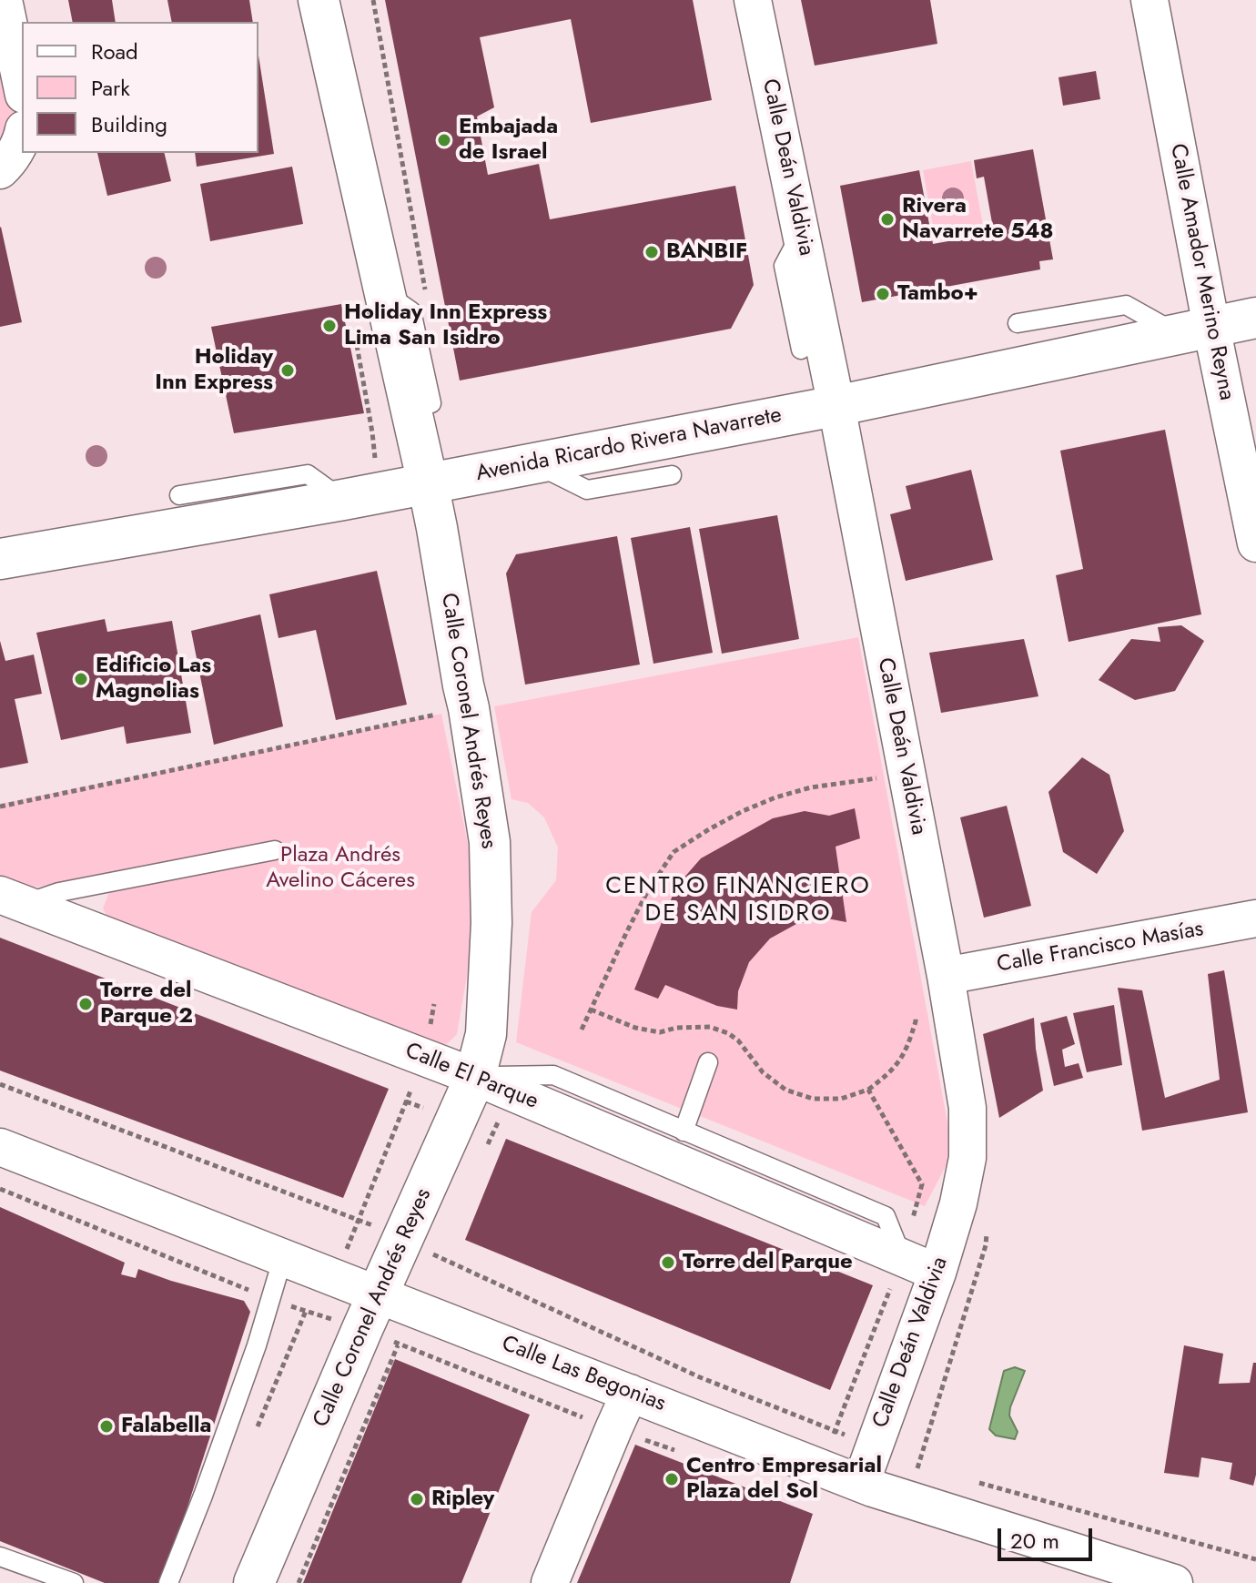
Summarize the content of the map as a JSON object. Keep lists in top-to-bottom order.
{
  "streets": {
    "street": [
      "Calle Deán Valdivia",
      "Calle Amador Merino Reyna",
      "Avenida Ricardo Rivera Navarrete",
      "Calle Coronel Andrés Reyes",
      "Calle Francisco Masías",
      "Calle El Parque",
      "Calle Las Begonias"
    ]
  },
  "crossings": [
    ["Calle Deán Valdivia", "Avenida Ricardo Rivera Navarrete"],
    ["Calle Deán Valdivia", "Calle Francisco Masías"],
    ["Calle Deán Valdivia", "Calle El Parque"],
    ["Calle Deán Valdivia", "Calle Las Begonias"],
    ["Calle Amador Merino Reyna", "Avenida Ricardo Rivera Navarrete"],
    ["Avenida Ricardo Rivera Navarrete", "Calle Coronel Andrés Reyes"],
    ["Calle Coronel Andrés Reyes", "Calle El Parque"],
    ["Calle Coronel Andrés Reyes", "Calle Las Begonias"]
  ],
  "districts": ["CENTRO FINANCIERO DE SAN ISIDRO"],
  "parks": ["Plaza Andrés Avelino Cáceres"],
  "places": [
    "Embajada de Israel",
    "Rivera Navarrete 548",
    "BANBIF",
    "Tambo+",
    "Holiday Inn Express Lima San Isidro",
    "Holiday Inn Express",
    "Edificio Las Magnolias",
    "Torre del Parque 2",
    "Torre del Parque",
    "Falabella",
    "Centro Empresarial Plaza del Sol",
    "Ripley"
  ],
  "legend": ["Road", "Park", "Building"],
  "scale_bar": "20 m"
}
